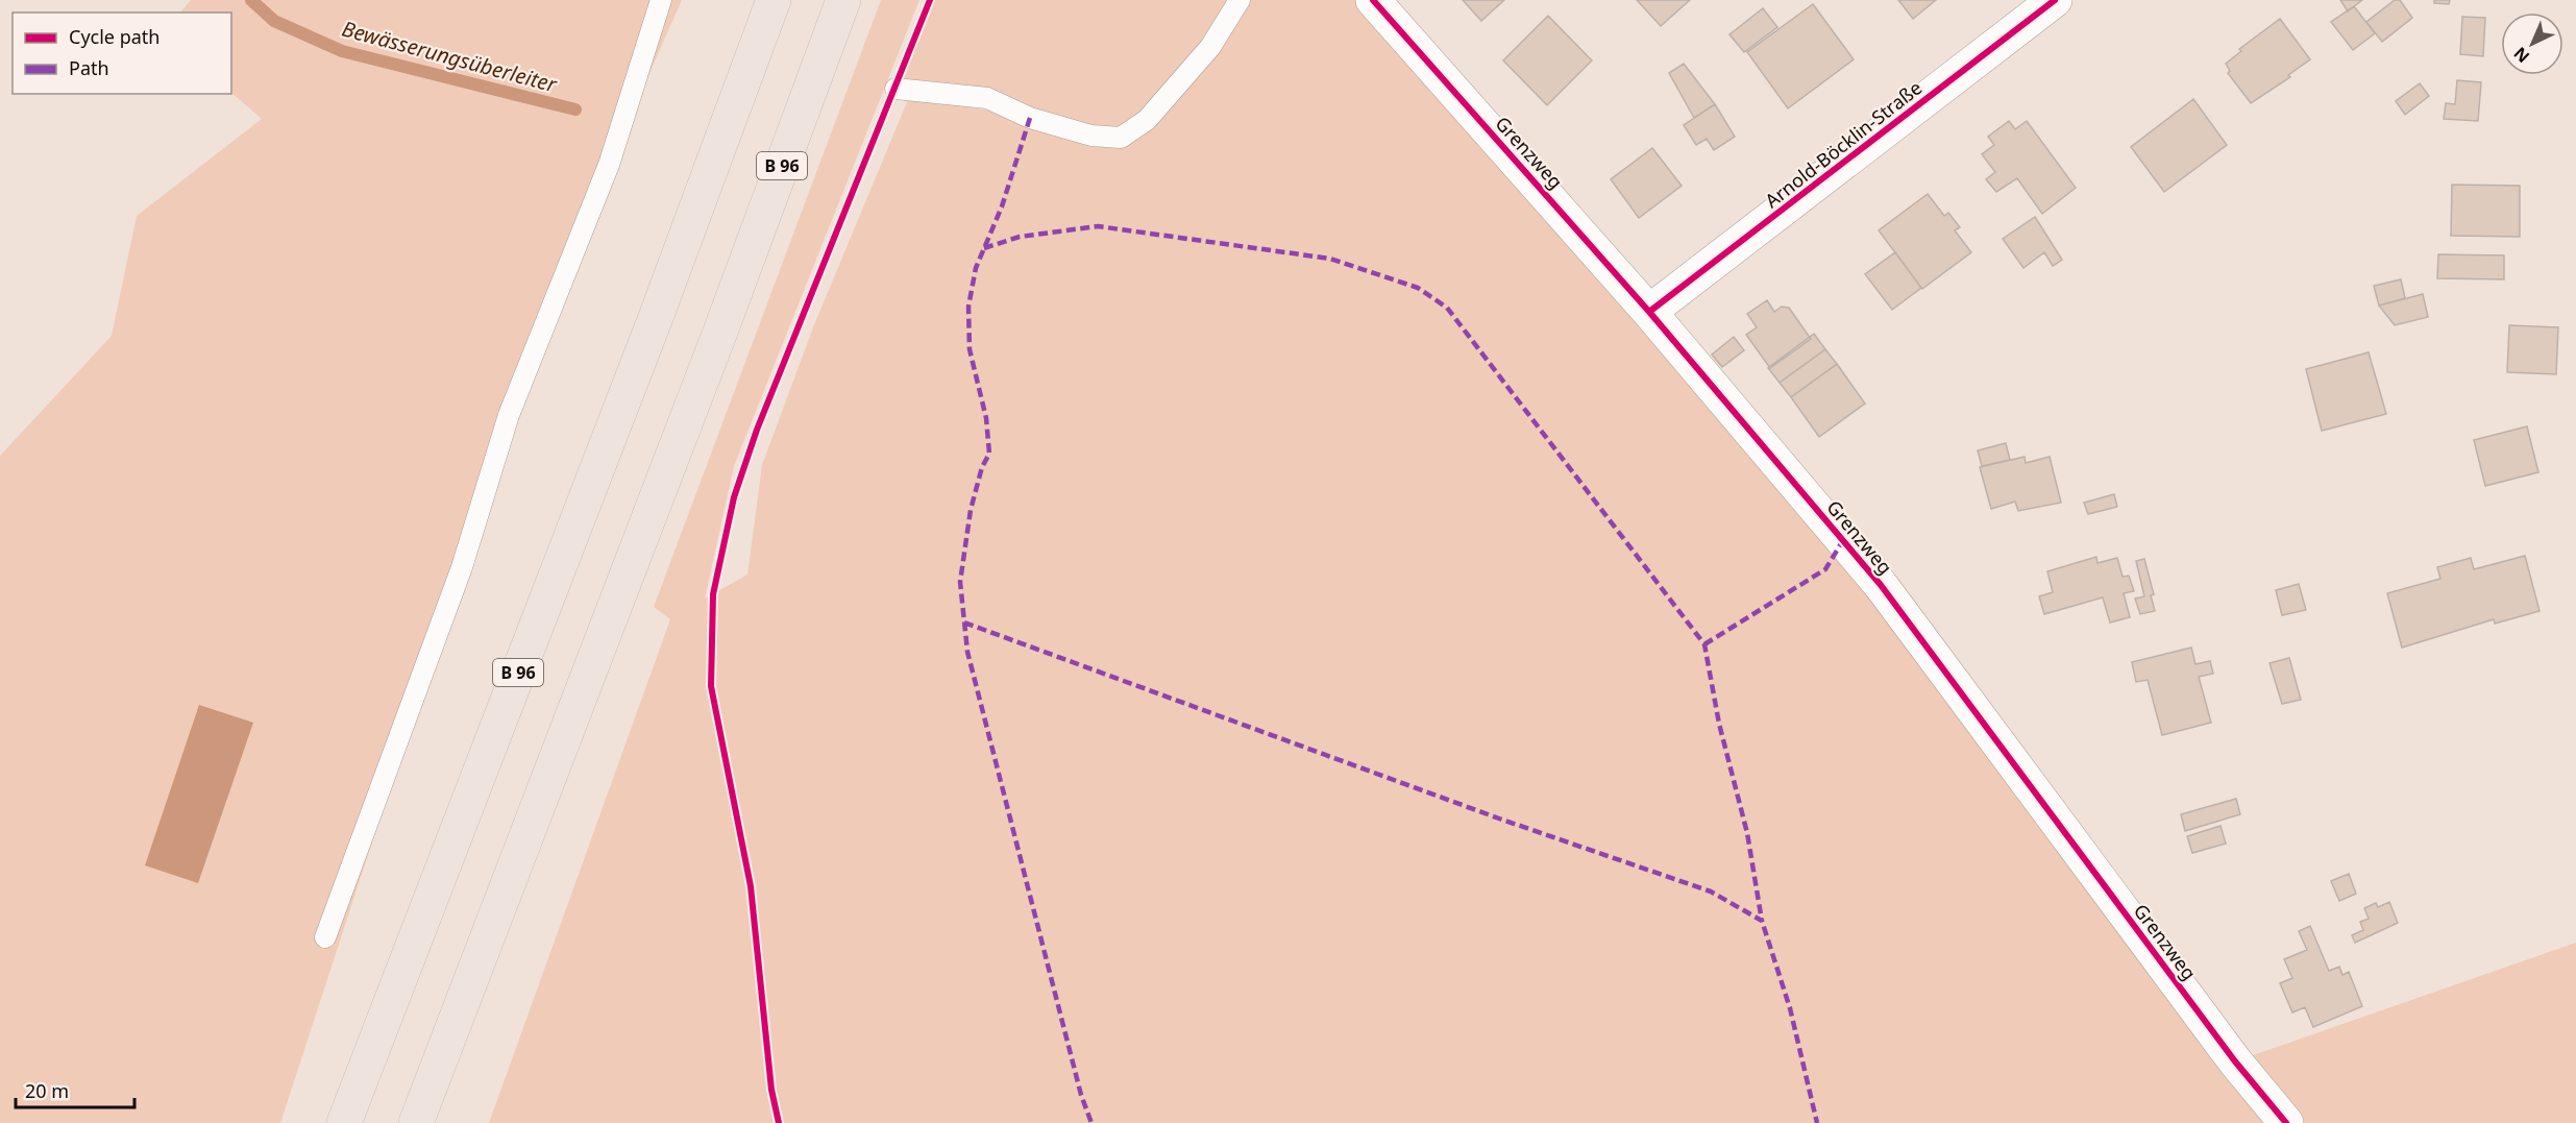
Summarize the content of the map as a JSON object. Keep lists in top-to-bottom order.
{
  "streets": {
    "highway": ["B 96"],
    "street": ["Arnold-Böcklin-Straße", "Grenzweg"]
  },
  "crossings": [
    ["Arnold-Böcklin-Straße", "Grenzweg"]
  ],
  "water": ["Bewässerungsüberleiter"],
  "legend": ["Cycle path", "Path"],
  "scale_bar": "20 m",
  "north": "bottom left"
}
